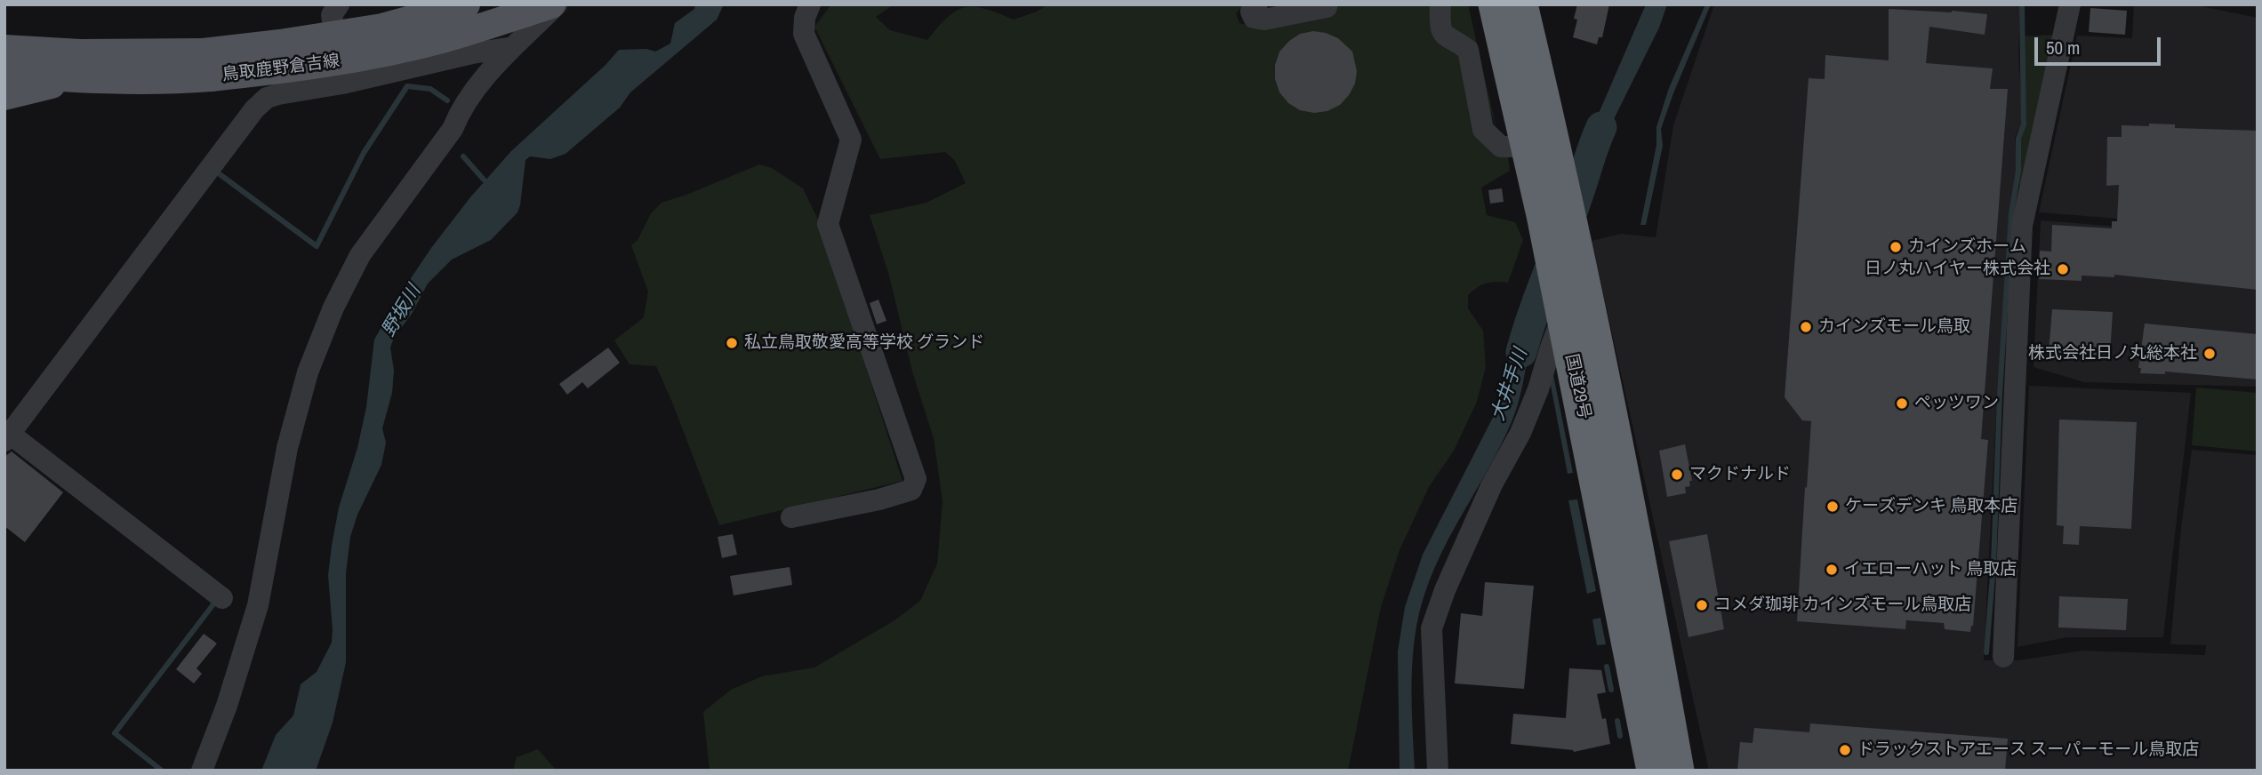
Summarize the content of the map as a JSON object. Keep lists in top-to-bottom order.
{
  "streets": {
    "highway": ["国道29号"],
    "main road": ["鳥取鹿野倉吉線"]
  },
  "water": ["野坂川", "大井手川"],
  "places": [
    "カインズホーム",
    "日ノ丸ハイヤー株式会社",
    "カインズモール鳥取",
    "私立鳥取敬愛高等学校 グランド",
    "株式会社日ノ丸総本社",
    "ペッツワン",
    "マクドナルド",
    "ケーズデンキ 鳥取本店",
    "イエローハット 鳥取店",
    "コメダ珈琲 カインズモール鳥取店",
    "ドラックストアエース スーパーモール鳥取店"
  ],
  "scale_bar": "50 m"
}
